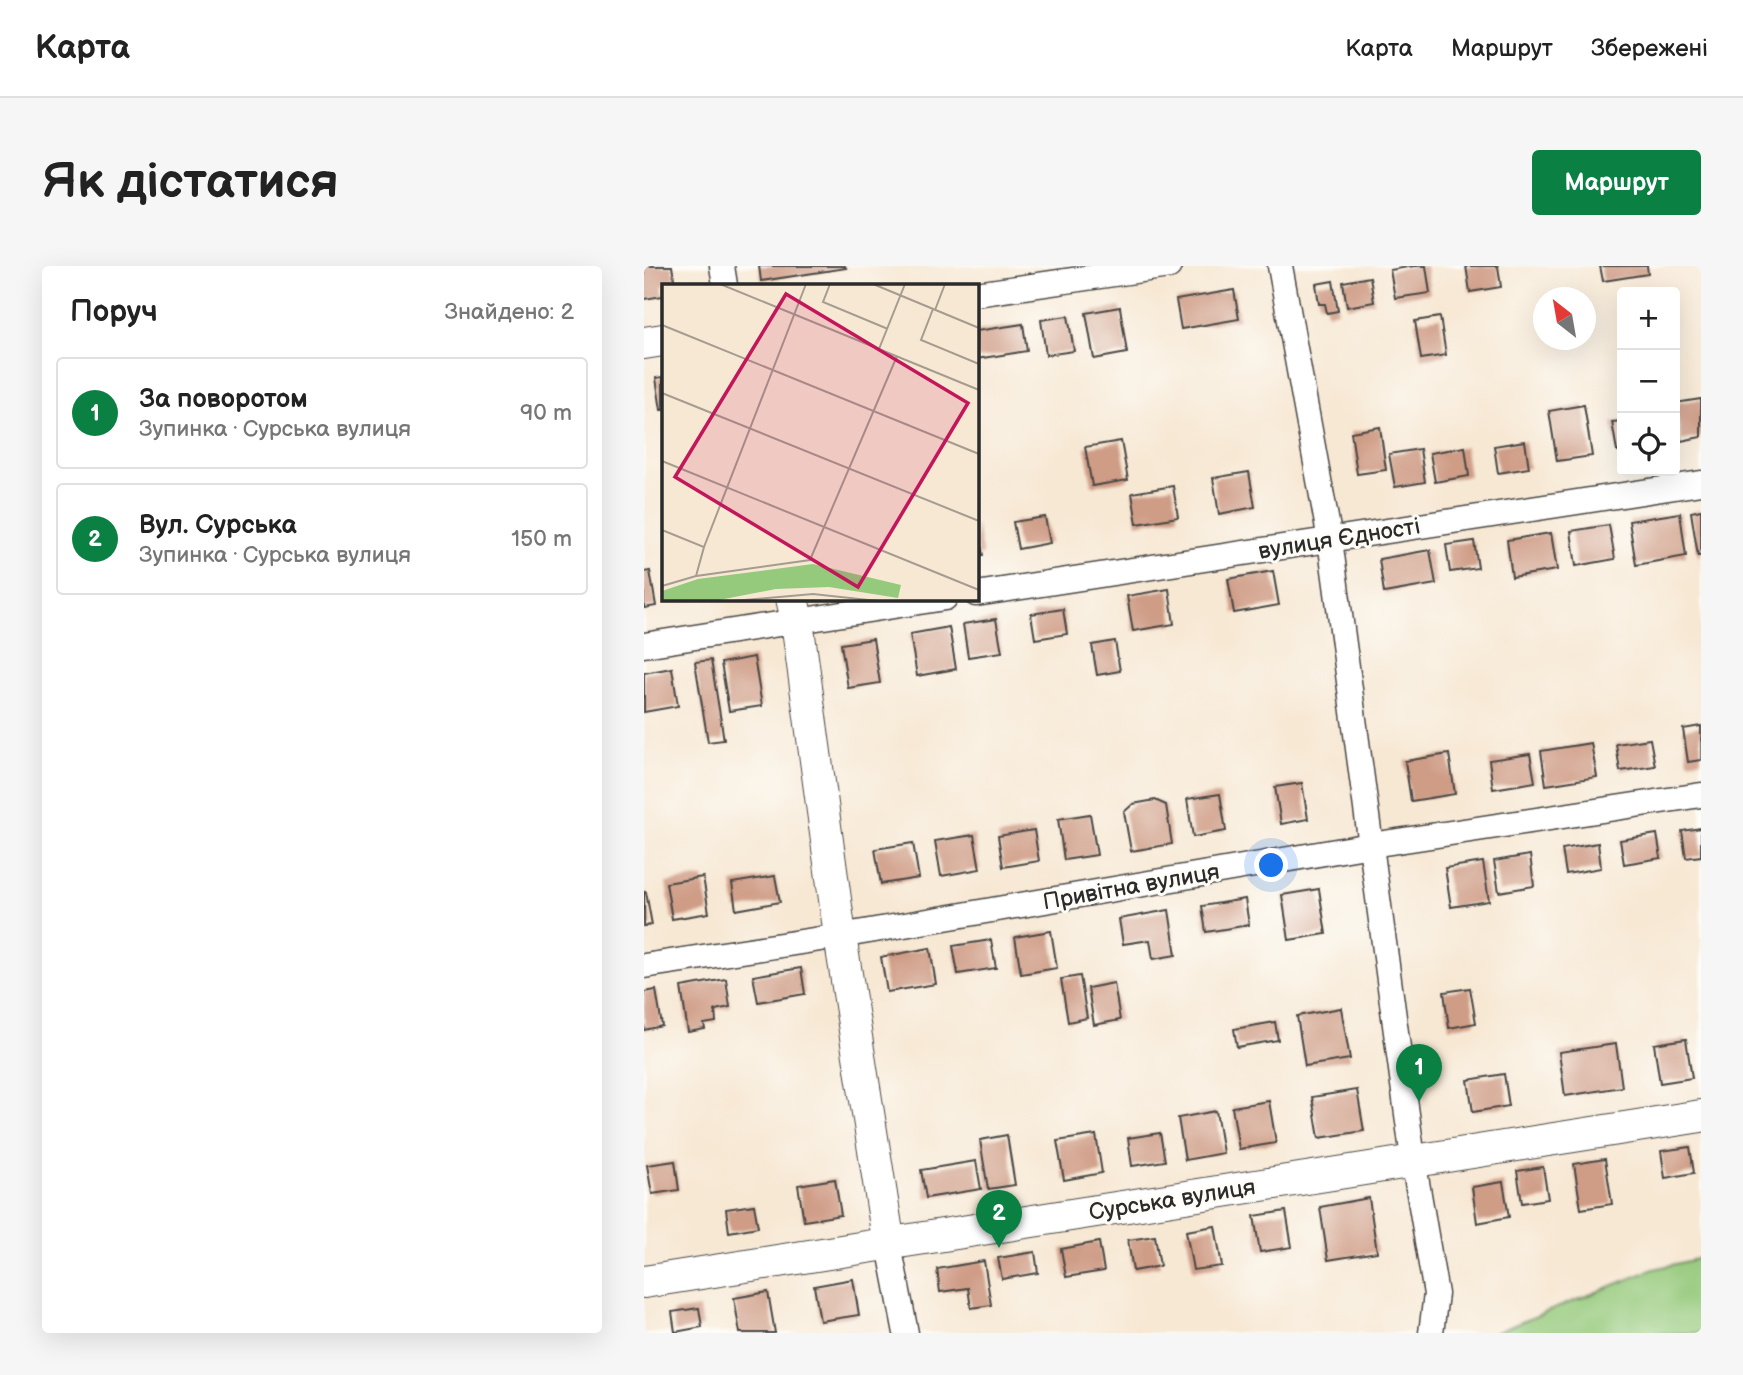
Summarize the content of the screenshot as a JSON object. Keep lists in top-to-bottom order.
{
  "streets": {
    "street": ["вулиця Єдності", "Привітна вулиця", "Сурська вулиця"]
  },
  "north": "top left",
  "page": {
    "header": "Карта",
    "nav": ["Карта", "Маршрут", "Збережені"],
    "buttons": "Маршрут",
    "title": "Як дістатися",
    "heading": ["Поруч", "Знайдено: 2"],
    "map_buttons": ["+", "−"],
    "list": [
      {
        "mark": "1",
        "name": "За поворотом",
        "note": "Зупинка · Сурська вулиця",
        "value": "90 m"
      },
      {
        "mark": "2",
        "name": "Вул. Сурська",
        "note": "Зупинка · Сурська вулиця",
        "value": "150 m"
      }
    ],
    "pins": ["1", "2"]
  }
}
